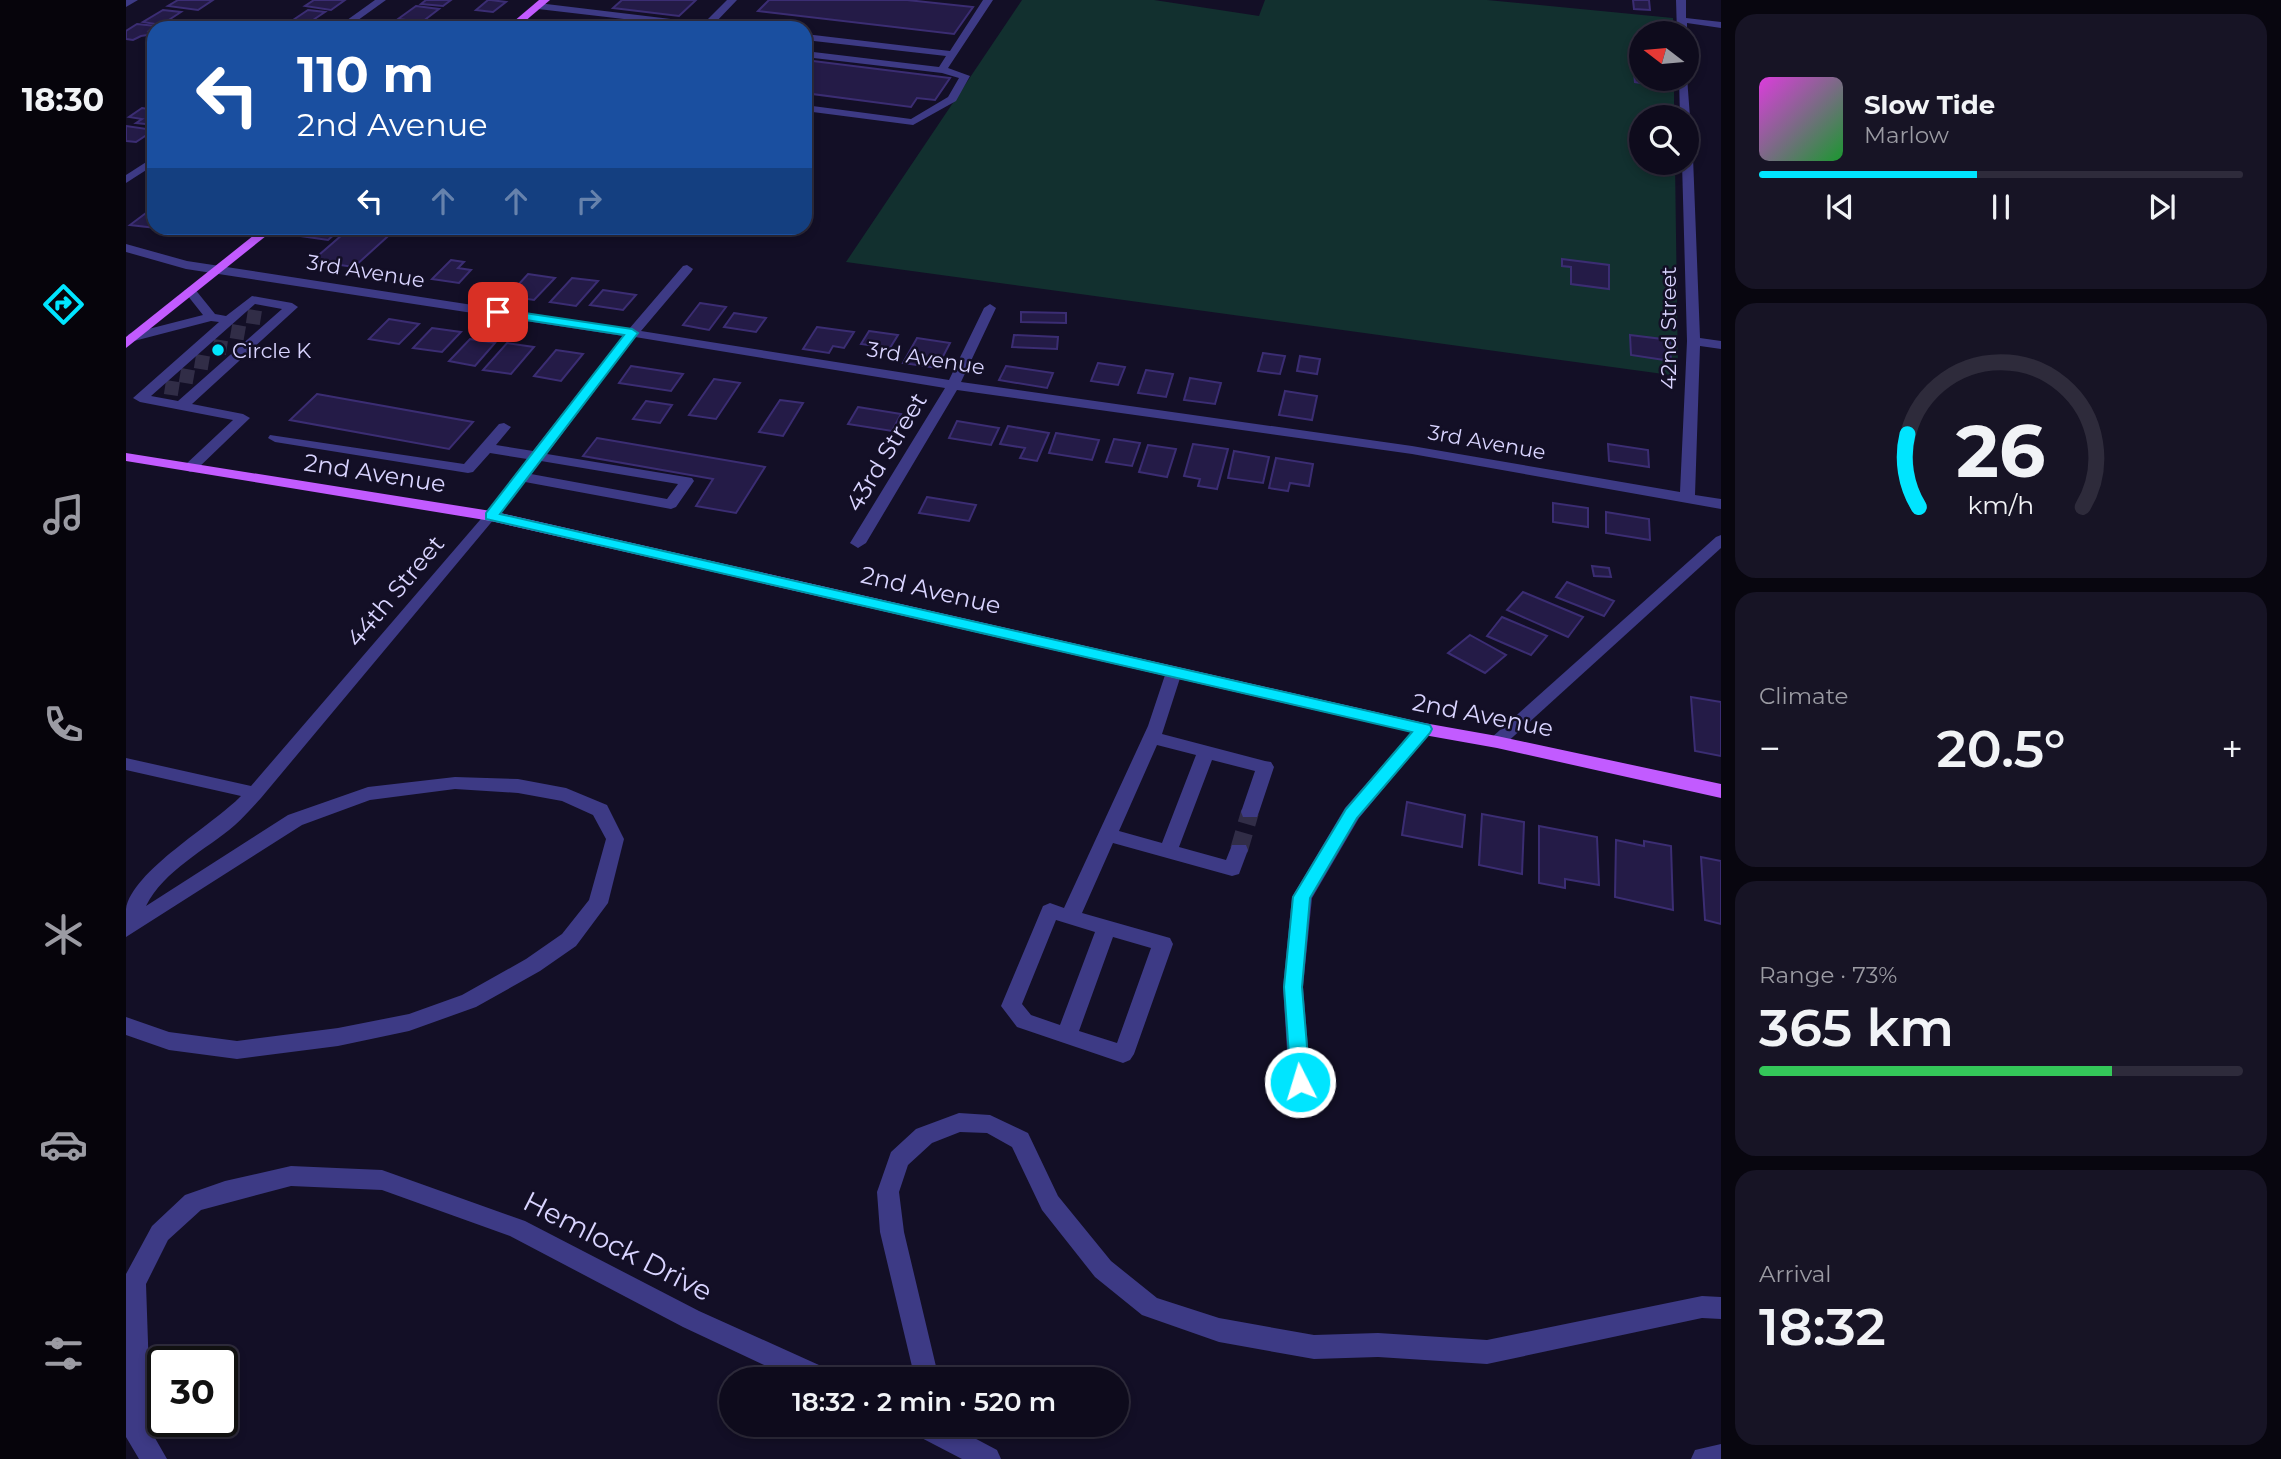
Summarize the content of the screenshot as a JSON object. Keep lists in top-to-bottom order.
{
  "streets": {
    "main road": ["2nd Avenue"],
    "street": [
      "3rd Avenue",
      "42nd Street",
      "43rd Street",
      "44th Street",
      "Hemlock Drive"
    ]
  },
  "crossings": [
    ["3rd Avenue", "42nd Street"],
    ["3rd Avenue", "43rd Street"],
    ["3rd Avenue", "44th Street"],
    ["2nd Avenue", "44th Street"]
  ],
  "places": ["Circle K"],
  "north": "left",
  "page": {
    "tabs": "18:30",
    "turn": ["110 m", "2nd Avenue"],
    "song": ["Slow Tide", "Marlow"],
    "tile": [
      "Climate",
      ["Range · 73%", "365 km"],
      ["Arrival", "18:32"]
    ],
    "heat": ["−", "20.5°", "+"],
    "limit": "30",
    "trip": "18:32 · 2 min · 520 m",
    "gauge": ["26", "km/h"]
  }
}
